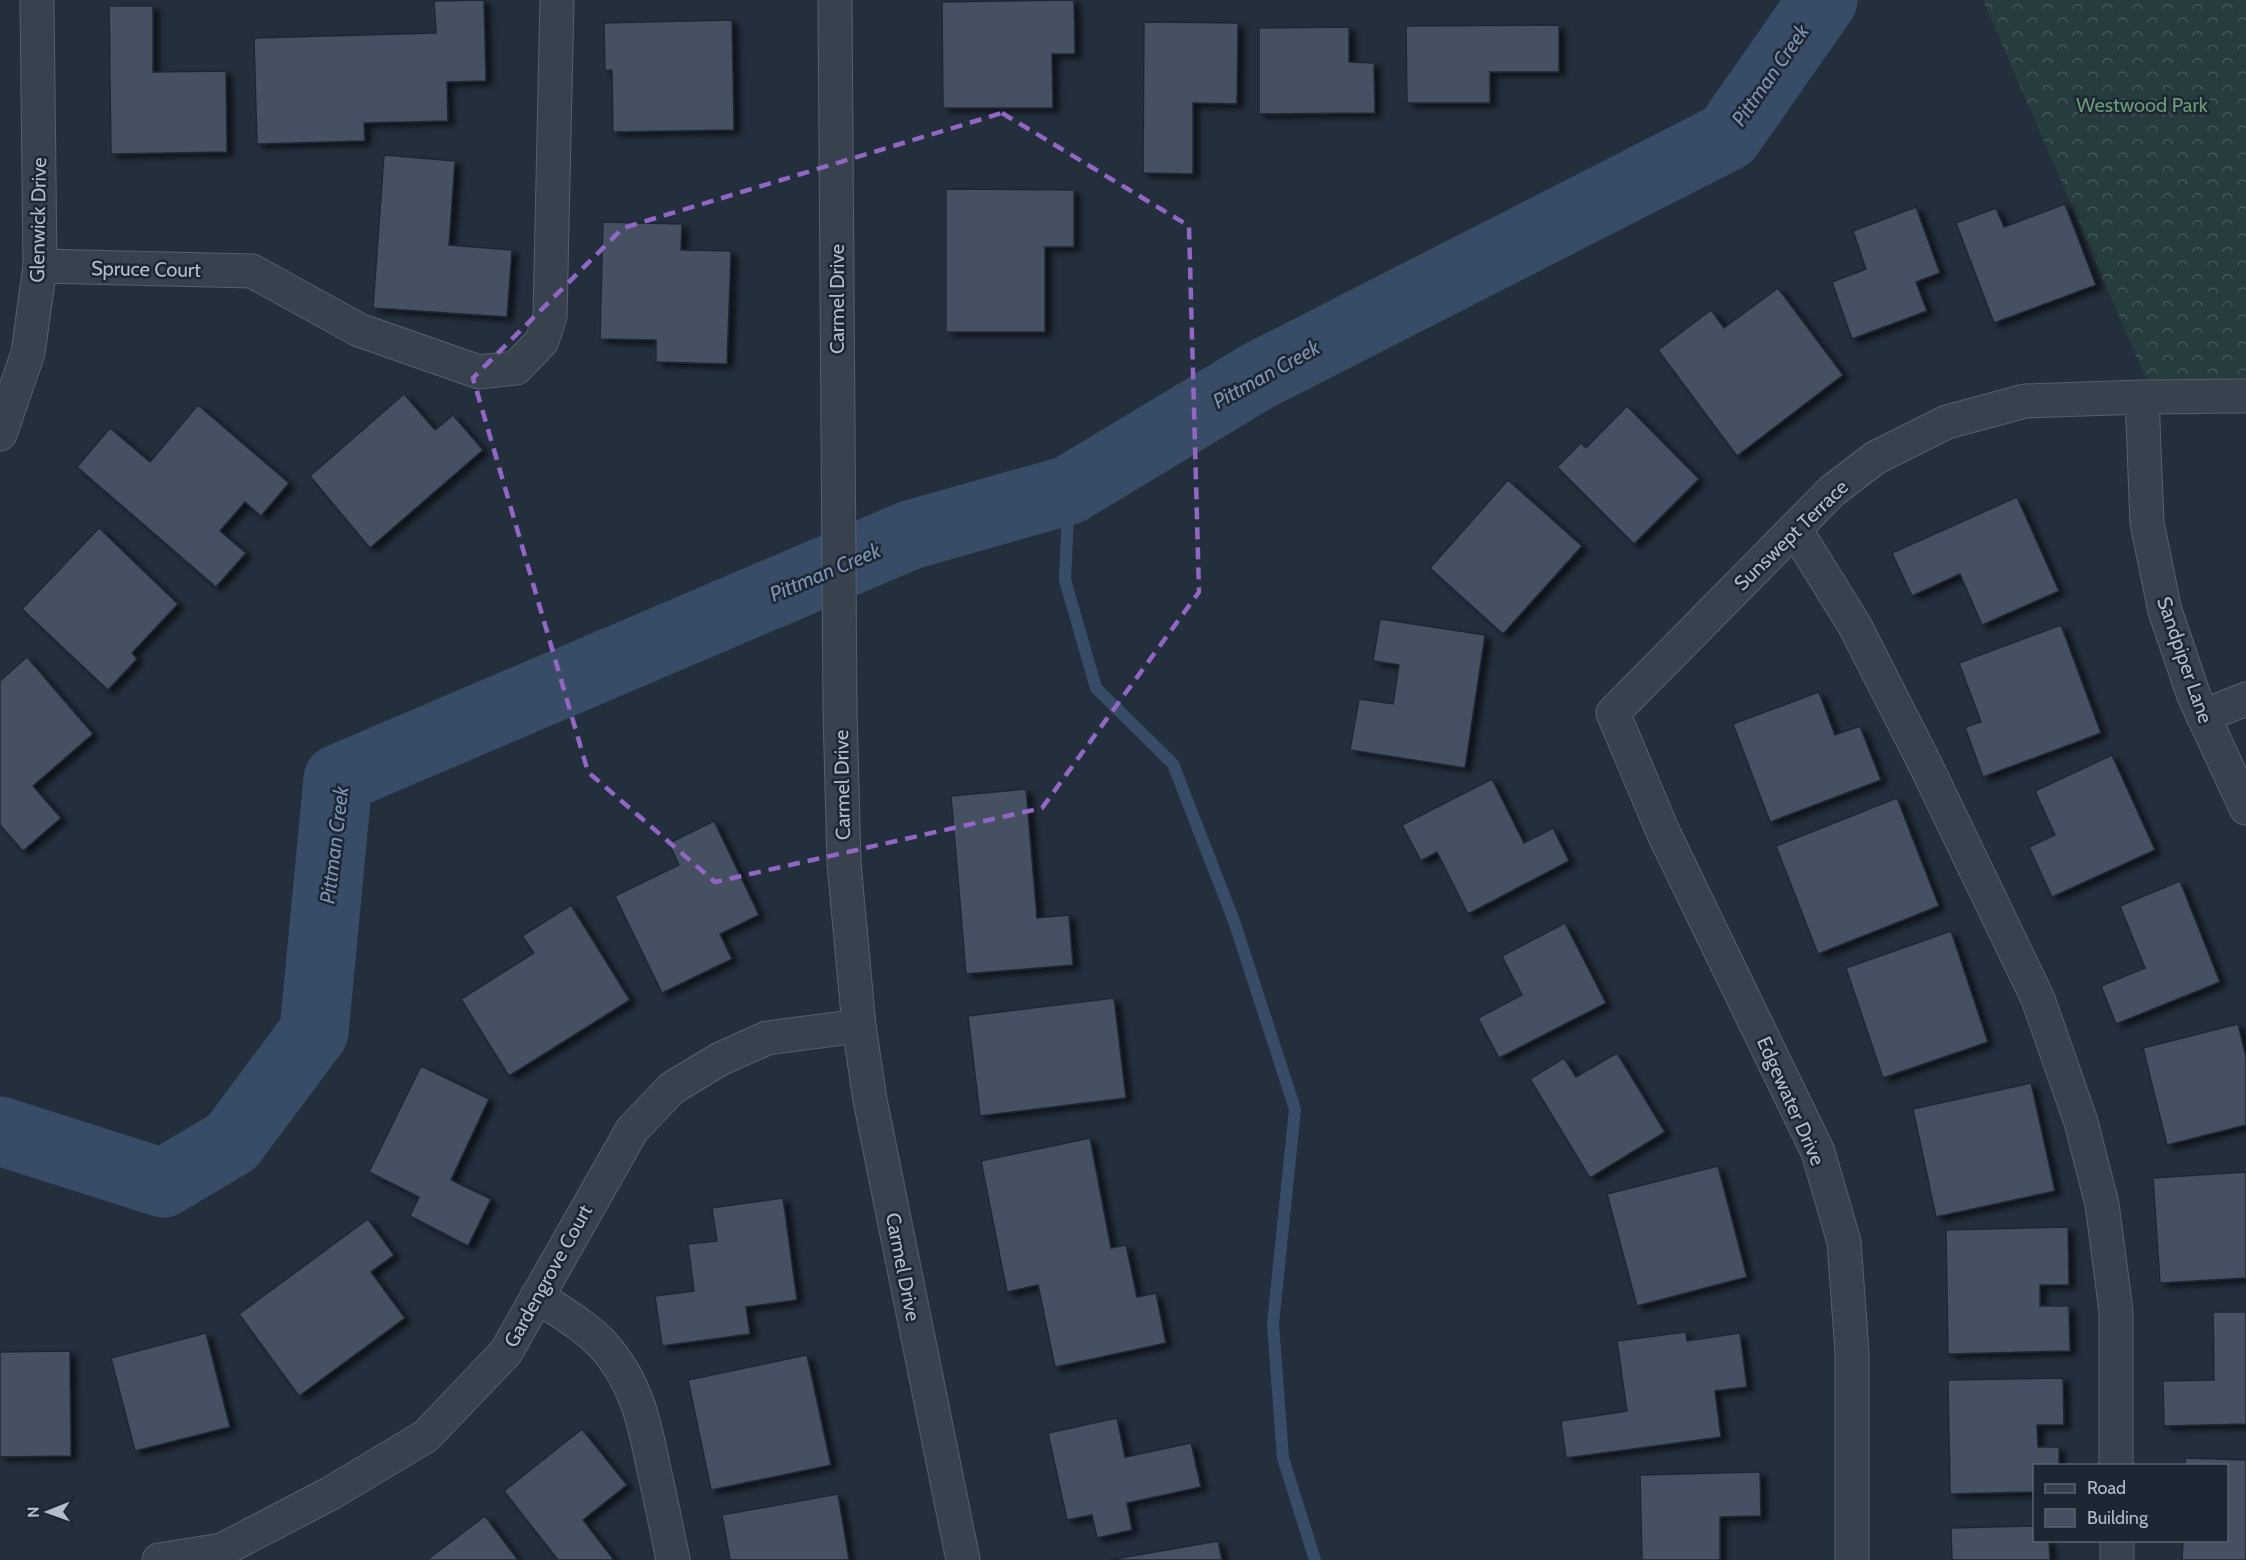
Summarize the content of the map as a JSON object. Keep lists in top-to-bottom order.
{
  "streets": {
    "street": [
      "Glenwick Drive",
      "Spruce Court",
      "Carmel Drive",
      "Sunswept Terrace",
      "Sandpiper Lane",
      "Edgewater Drive",
      "Gardengrove Court"
    ]
  },
  "crossings": [
    ["Glenwick Drive", "Spruce Court"],
    ["Carmel Drive", "Gardengrove Court"],
    ["Sunswept Terrace", "Sandpiper Lane"],
    ["Sunswept Terrace", "Edgewater Drive"]
  ],
  "water": ["Pittman Creek"],
  "parks": ["Westwood Park"],
  "legend": ["Road", "Building"],
  "north": "left"
}
